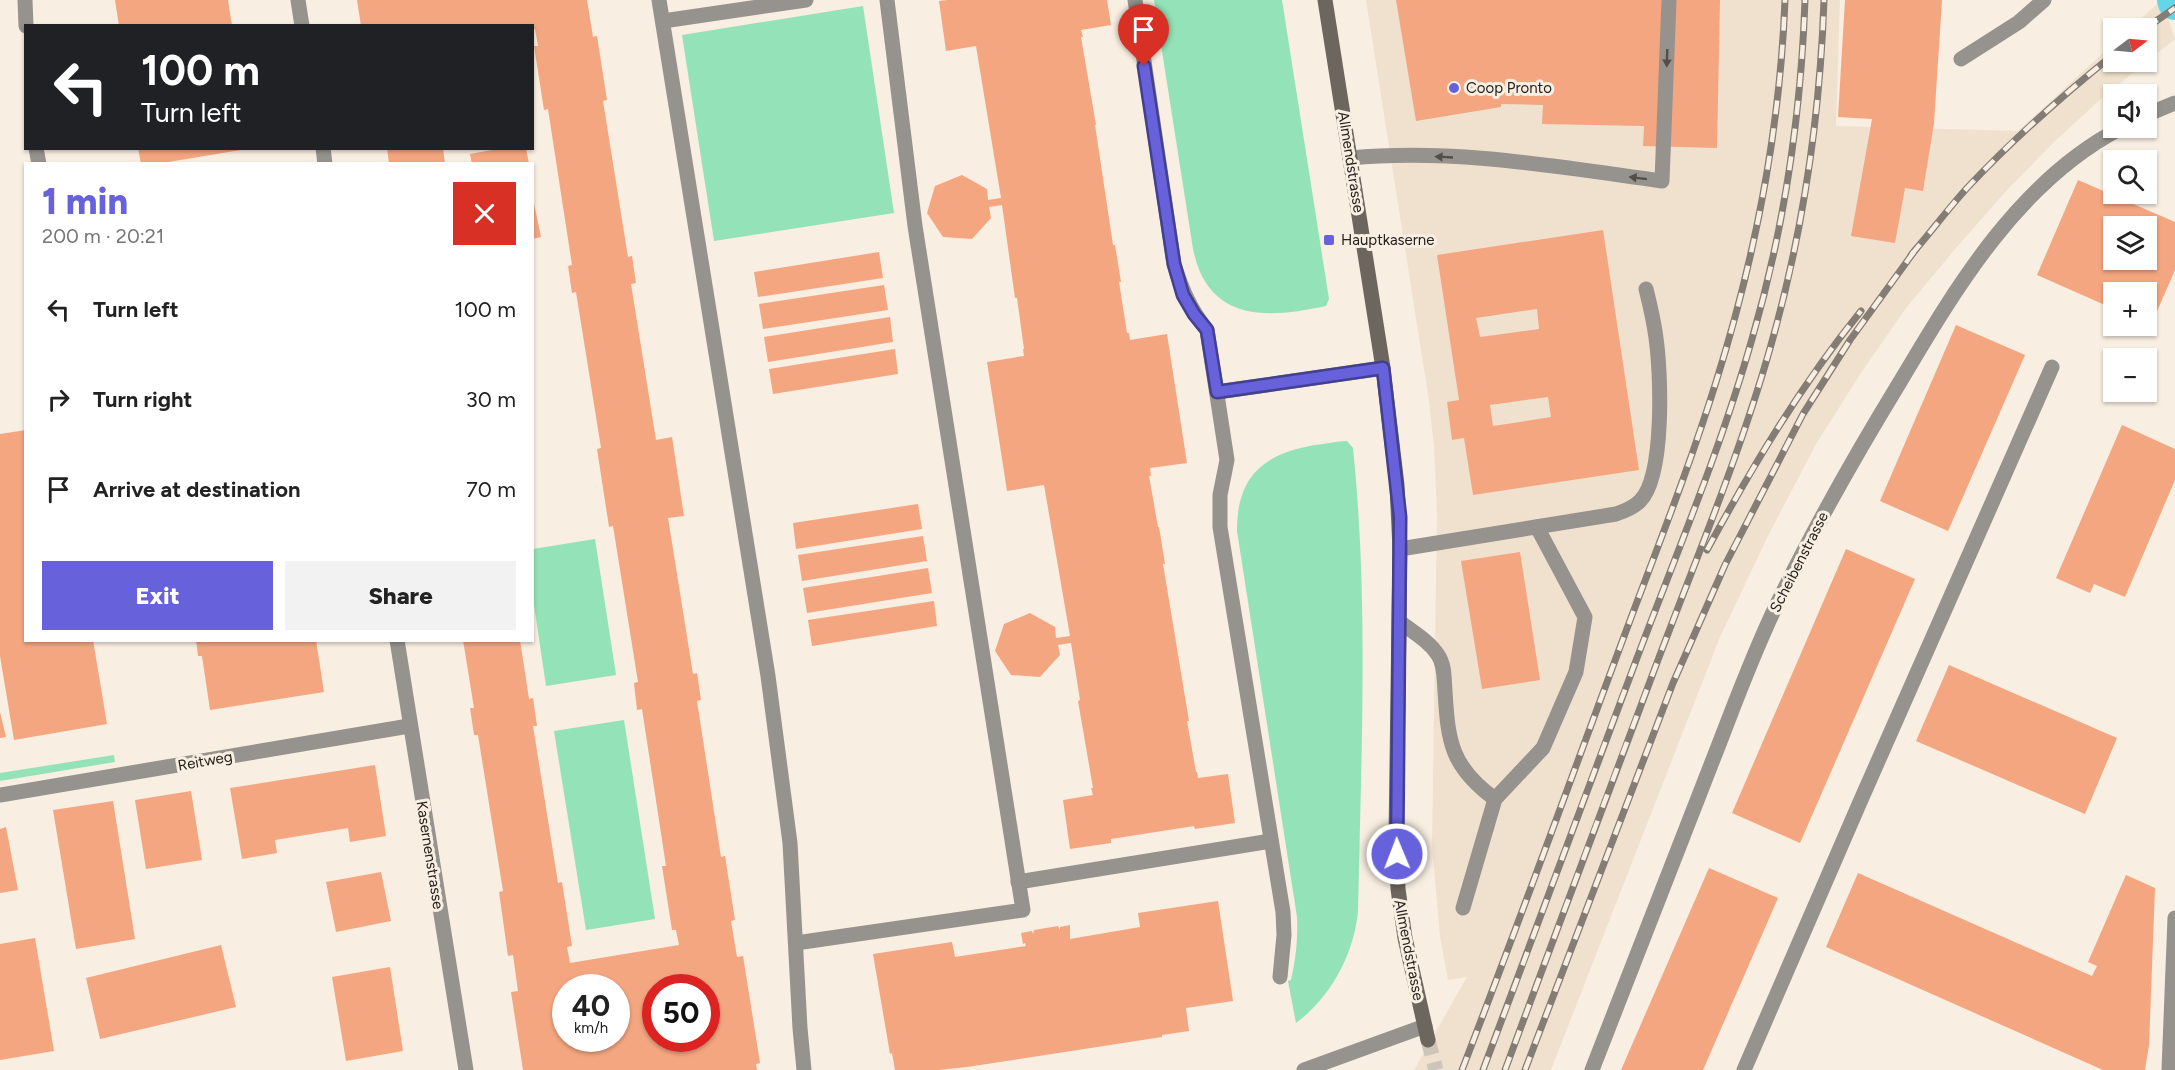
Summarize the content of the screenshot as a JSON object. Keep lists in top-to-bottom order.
{
  "streets": {
    "main road": ["Allmendstrasse"],
    "street": ["Scheibenstrasse", "Reitweg", "Kasernenstrasse"]
  },
  "crossings": [
    ["Reitweg", "Kasernenstrasse"]
  ],
  "places": {
    "other": ["Coop Pronto"],
    "transit": ["Hauptkaserne"]
  },
  "north": "right",
  "page": {
    "map_buttons": ["+", "−"],
    "turn": ["100 m", "Turn left"],
    "heading": ["1 min", "200 m · 20:21"],
    "list": [
      {
        "name": "Turn left",
        "value": "100 m"
      },
      {
        "name": "Turn right",
        "value": "30 m"
      },
      {
        "name": "Arrive at destination",
        "value": "70 m"
      }
    ],
    "buttons": ["Exit", "Share"],
    "speed": "40 km/h",
    "limit": "50"
  }
}
